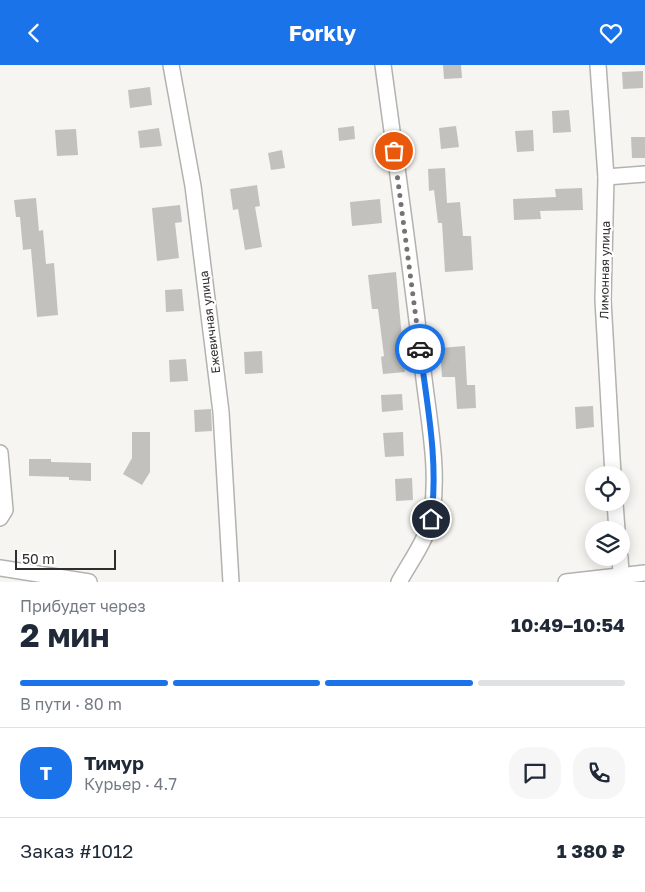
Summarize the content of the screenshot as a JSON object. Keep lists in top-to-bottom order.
{
  "streets": {
    "street": ["Лимонная улица", "Ежевичная улица"]
  },
  "scale_bar": "50 m",
  "page": {
    "header": "Forkly",
    "scale": "50 m",
    "heading": ["2 мин", "Прибудет через", "10:49–10:54"],
    "panel": [
      "Тимур",
      "Курьер · 4.7",
      "Заказ #1012",
      "1 380 ₽"
    ],
    "bar": "В пути · 80 m",
    "round": "Т"
  }
}
